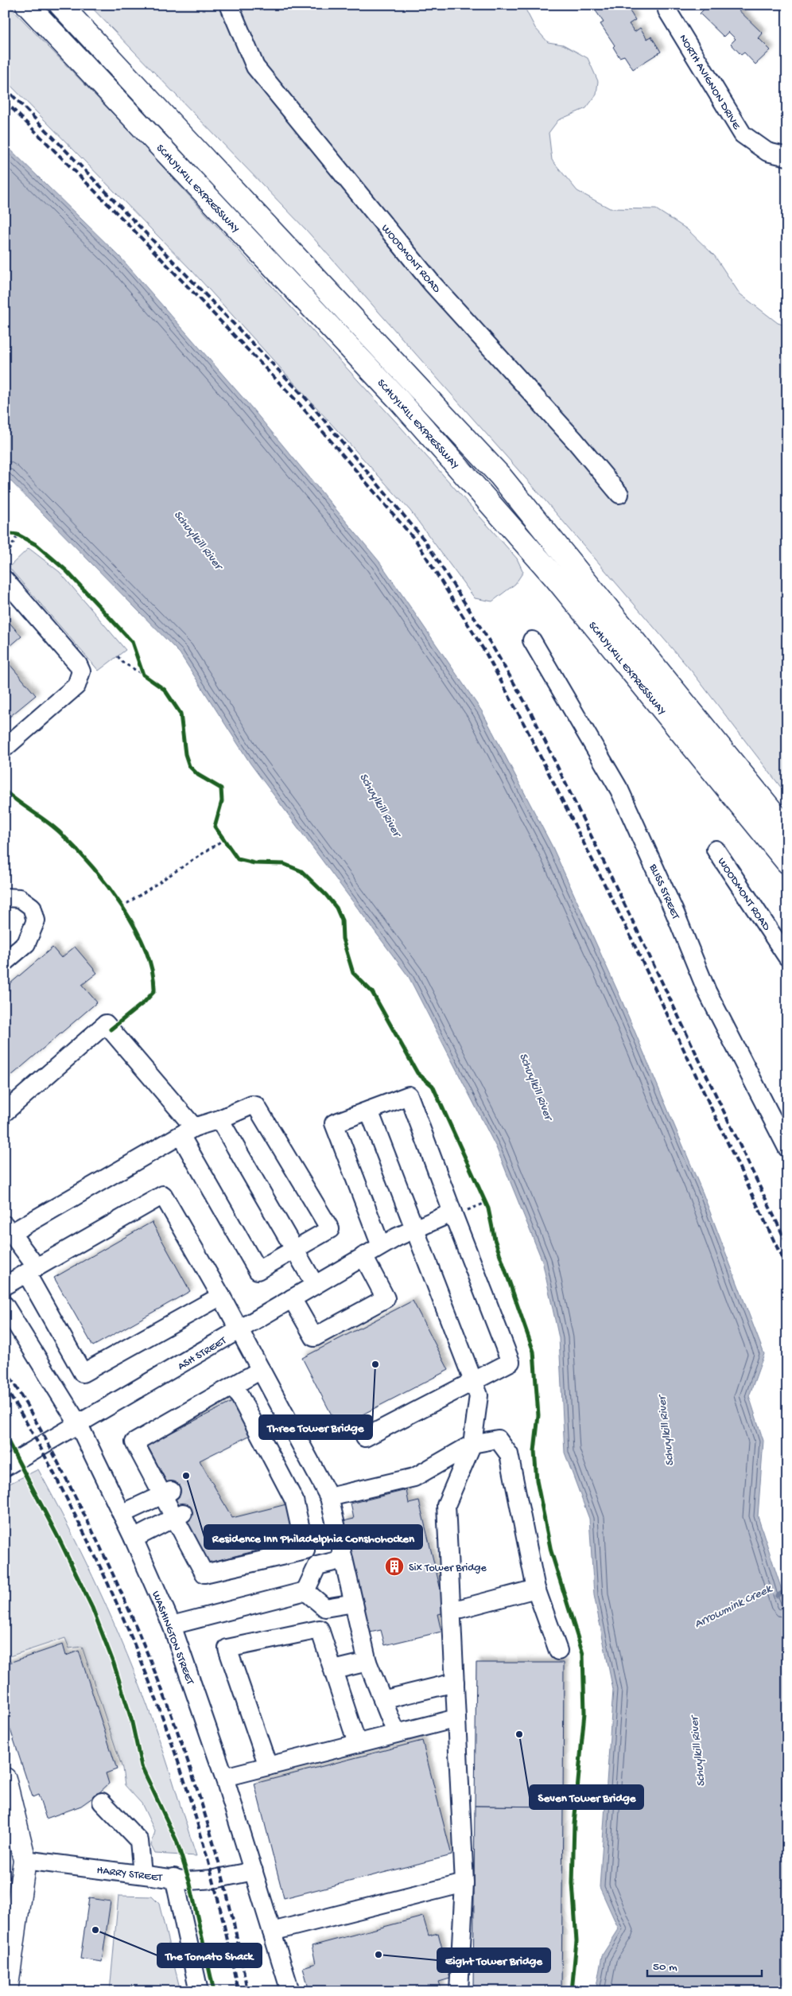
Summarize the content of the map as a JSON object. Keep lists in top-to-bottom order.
{
  "streets": {
    "main road": ["SCHUYLKILL EXPRESSWAY"],
    "street": [
      "NORTH AVIGNON DRIVE",
      "WOODMONT ROAD",
      "BLISS STREET",
      "ASH STREET",
      "WASHINGTON STREET",
      "HARRY STREET"
    ]
  },
  "crossings": [
    ["ASH STREET", "WASHINGTON STREET"],
    ["WASHINGTON STREET", "HARRY STREET"]
  ],
  "water": ["Schuylkill River", "Arrowmink Creek"],
  "places": {
    "other": [
      "Three Tower Bridge",
      "Residence Inn Philadelphia Conshohocken",
      "Seven Tower Bridge",
      "The Tomato Shack",
      "Eight Tower Bridge"
    ],
    "building": ["Six Tower Bridge"]
  },
  "scale_bar": "50 m"
}
